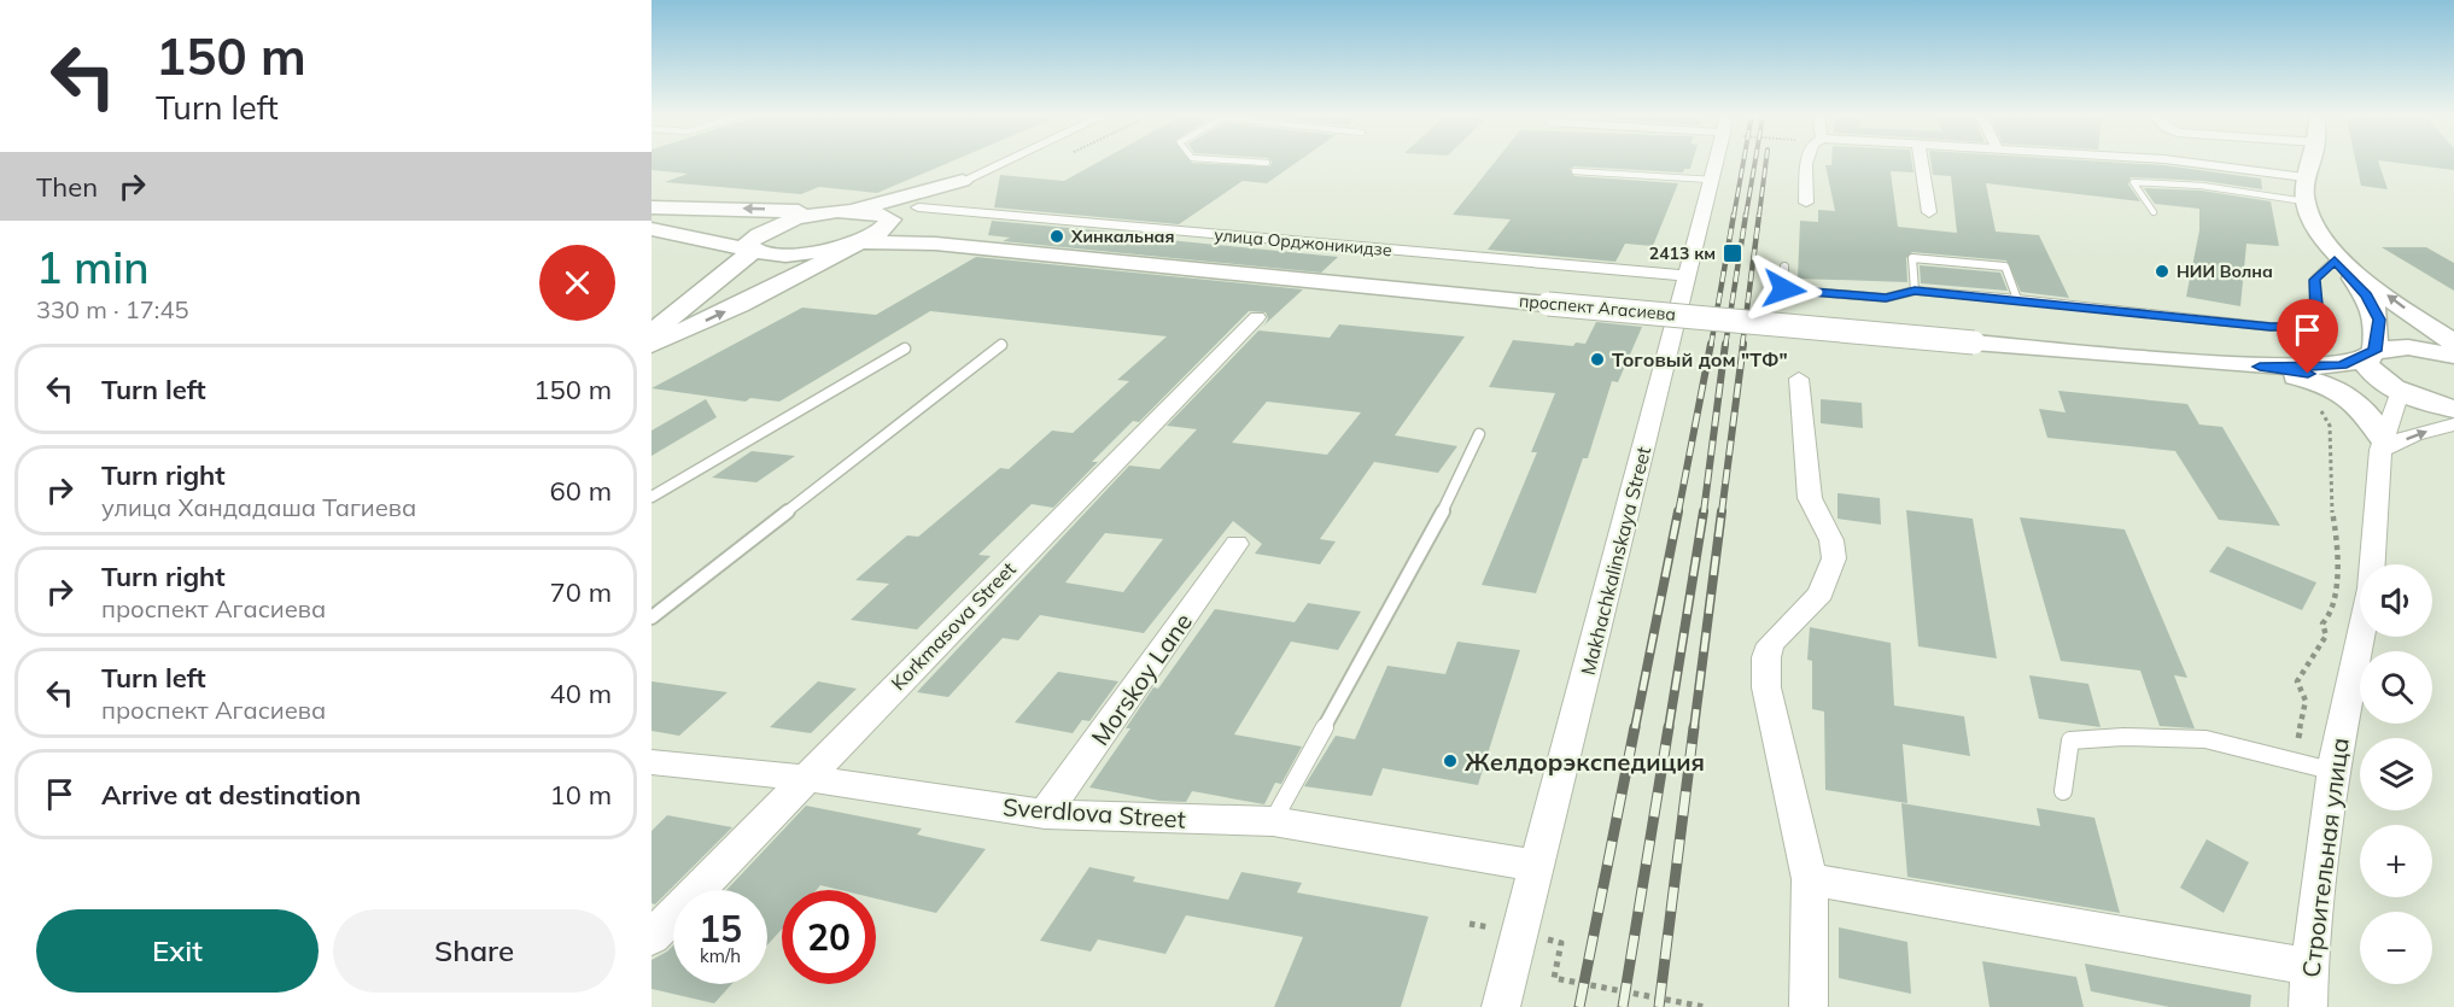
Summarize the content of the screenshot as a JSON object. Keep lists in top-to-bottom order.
{
  "streets": {
    "main road": ["проспект Агасиева"],
    "street": [
      "улица Орджоникидзе",
      "Makhachkalinskaya Street",
      "Korkmasova Street",
      "Morskoy Lane",
      "Sverdlova Street",
      "Строительная улица"
    ]
  },
  "crossings": [
    ["улица Орджоникидзе", "Makhachkalinskaya Street"],
    ["проспект Агасиева", "Строительная улица"],
    ["Makhachkalinskaya Street", "Sverdlova Street"],
    ["Korkmasova Street", "Sverdlova Street"],
    ["Morskoy Lane", "Sverdlova Street"]
  ],
  "places": {
    "other": [
      "Хинкальная",
      "НИИ Волна",
      "Тоговый дом \"ТФ\"",
      "Желдорэкспедиция"
    ],
    "transit": ["2413 км"]
  },
  "page": {
    "turn": ["150 m", "Turn left"],
    "then": "Then",
    "heading": ["1 min", "330 m · 17:45"],
    "list": [
      {
        "name": "Turn left",
        "value": "150 m"
      },
      {
        "name": "Turn right",
        "note": "улица Хандадаша Тагиева",
        "value": "60 m"
      },
      {
        "name": "Turn right",
        "note": "проспект Агасиева",
        "value": "70 m"
      },
      {
        "name": "Turn left",
        "note": "проспект Агасиева",
        "value": "40 m"
      },
      {
        "name": "Arrive at destination",
        "value": "10 m"
      }
    ],
    "map_buttons": ["+", "−"],
    "speed": "15 km/h",
    "limit": "20",
    "buttons": ["Exit", "Share"]
  }
}
